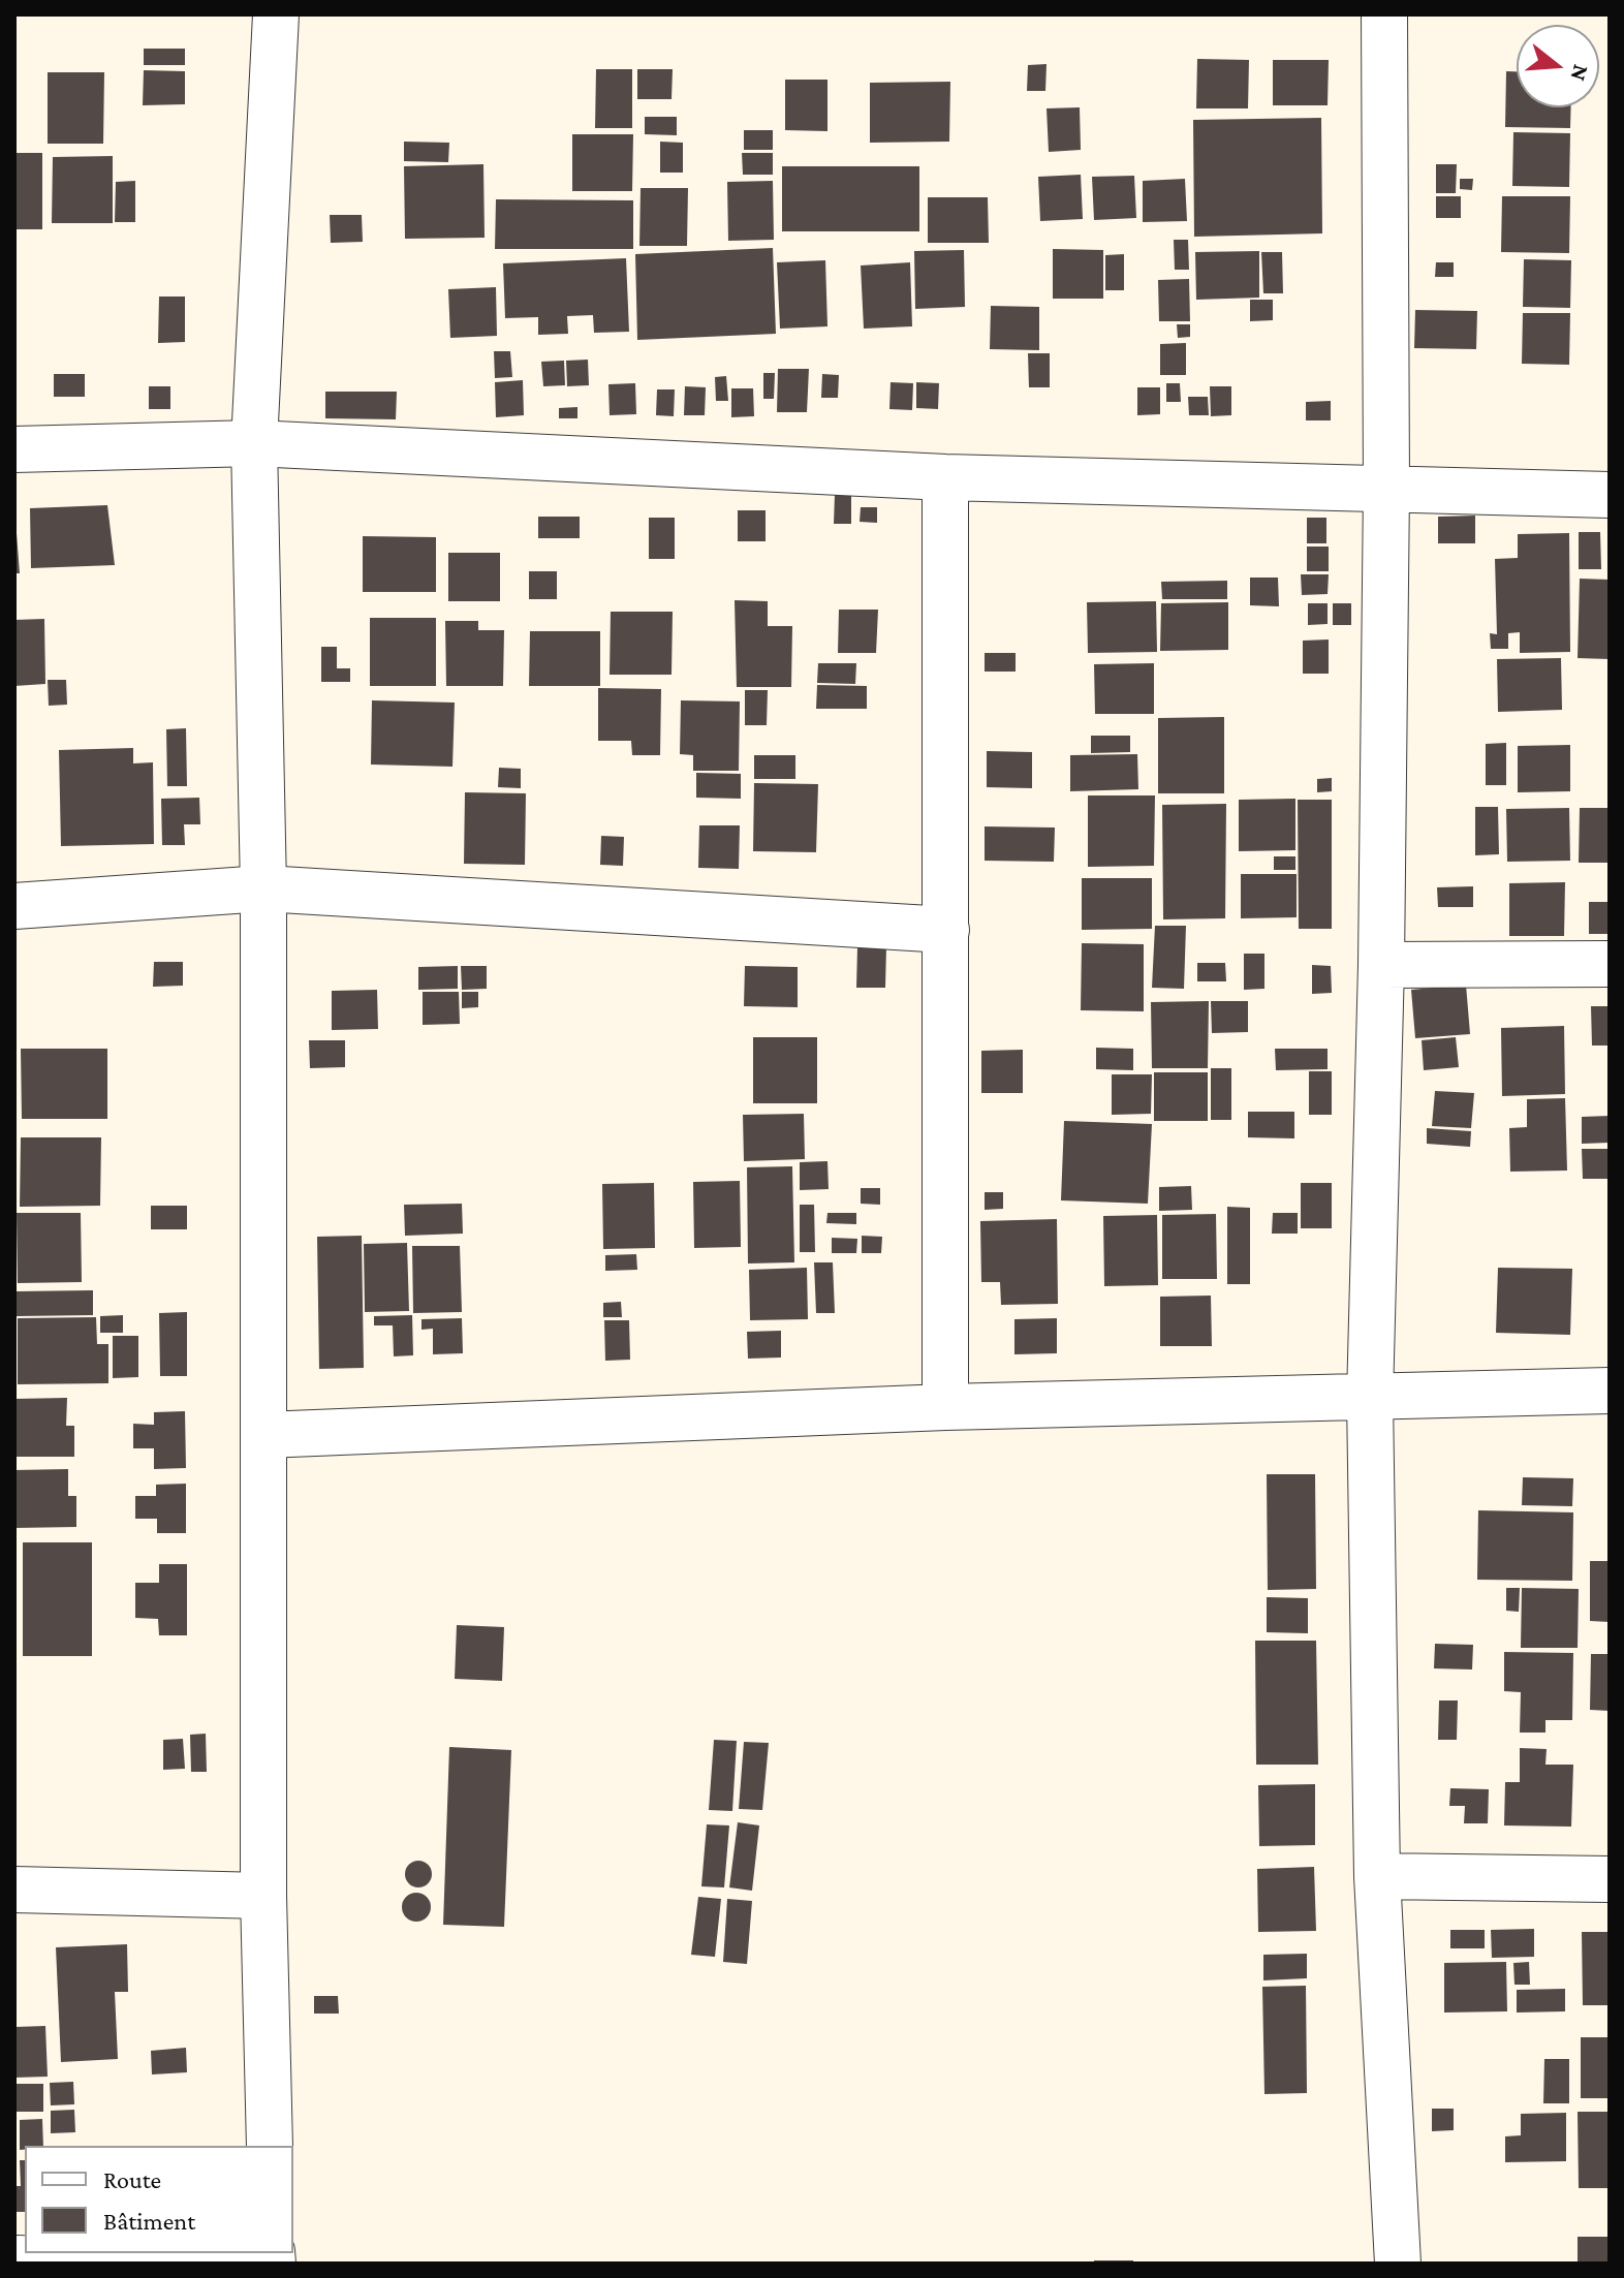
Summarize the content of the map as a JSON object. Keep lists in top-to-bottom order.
{
  "legend": ["Route", "Bâtiment"],
  "north": "right"
}
